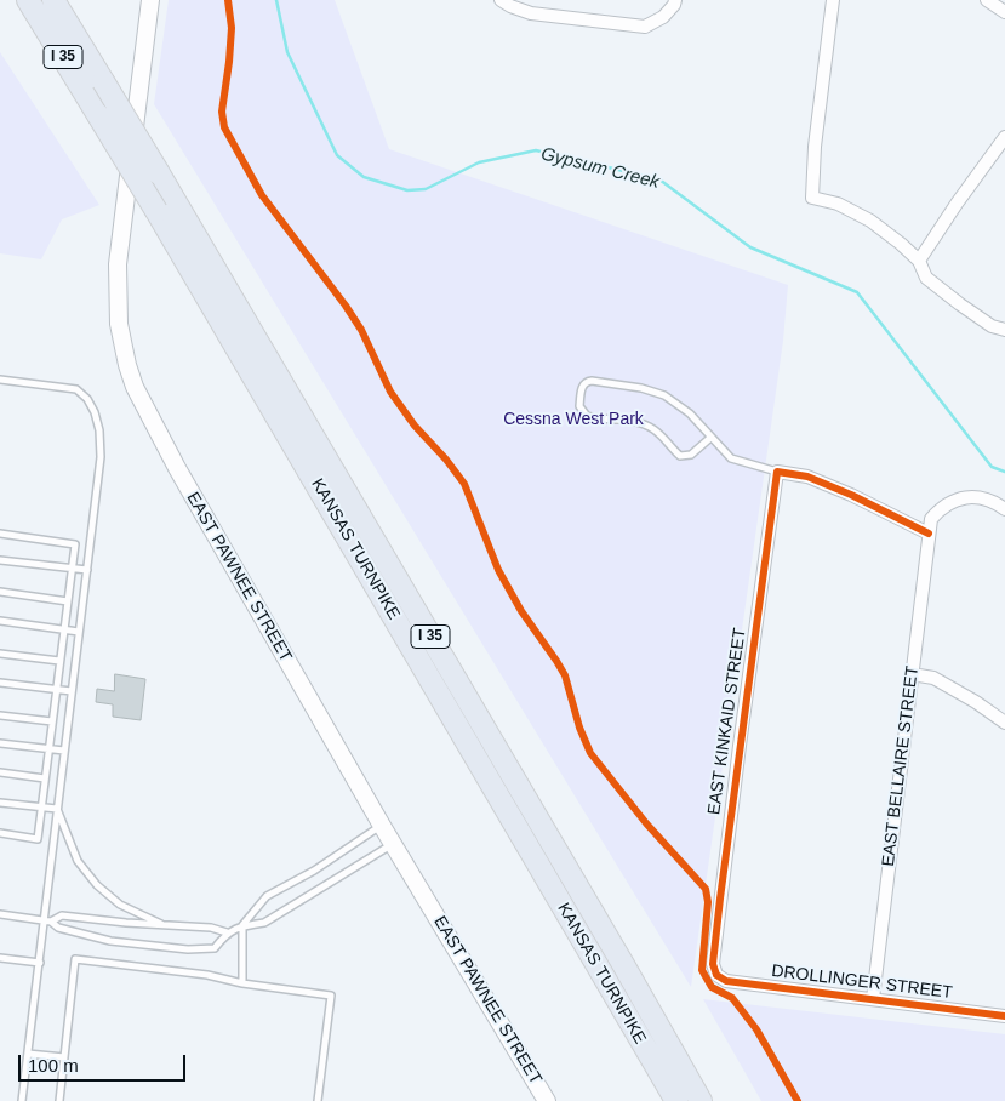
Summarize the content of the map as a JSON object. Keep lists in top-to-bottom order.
{
  "streets": {
    "highway": ["I 35", "KANSAS TURNPIKE"],
    "main road": ["EAST PAWNEE STREET"],
    "street": ["EAST KINKAID STREET", "EAST BELLAIRE STREET", "DROLLINGER STREET"]
  },
  "crossings": [
    ["EAST KINKAID STREET", "DROLLINGER STREET"],
    ["EAST BELLAIRE STREET", "DROLLINGER STREET"]
  ],
  "water": ["Gypsum Creek"],
  "parks": ["Cessna West Park"],
  "scale_bar": "100 m"
}
